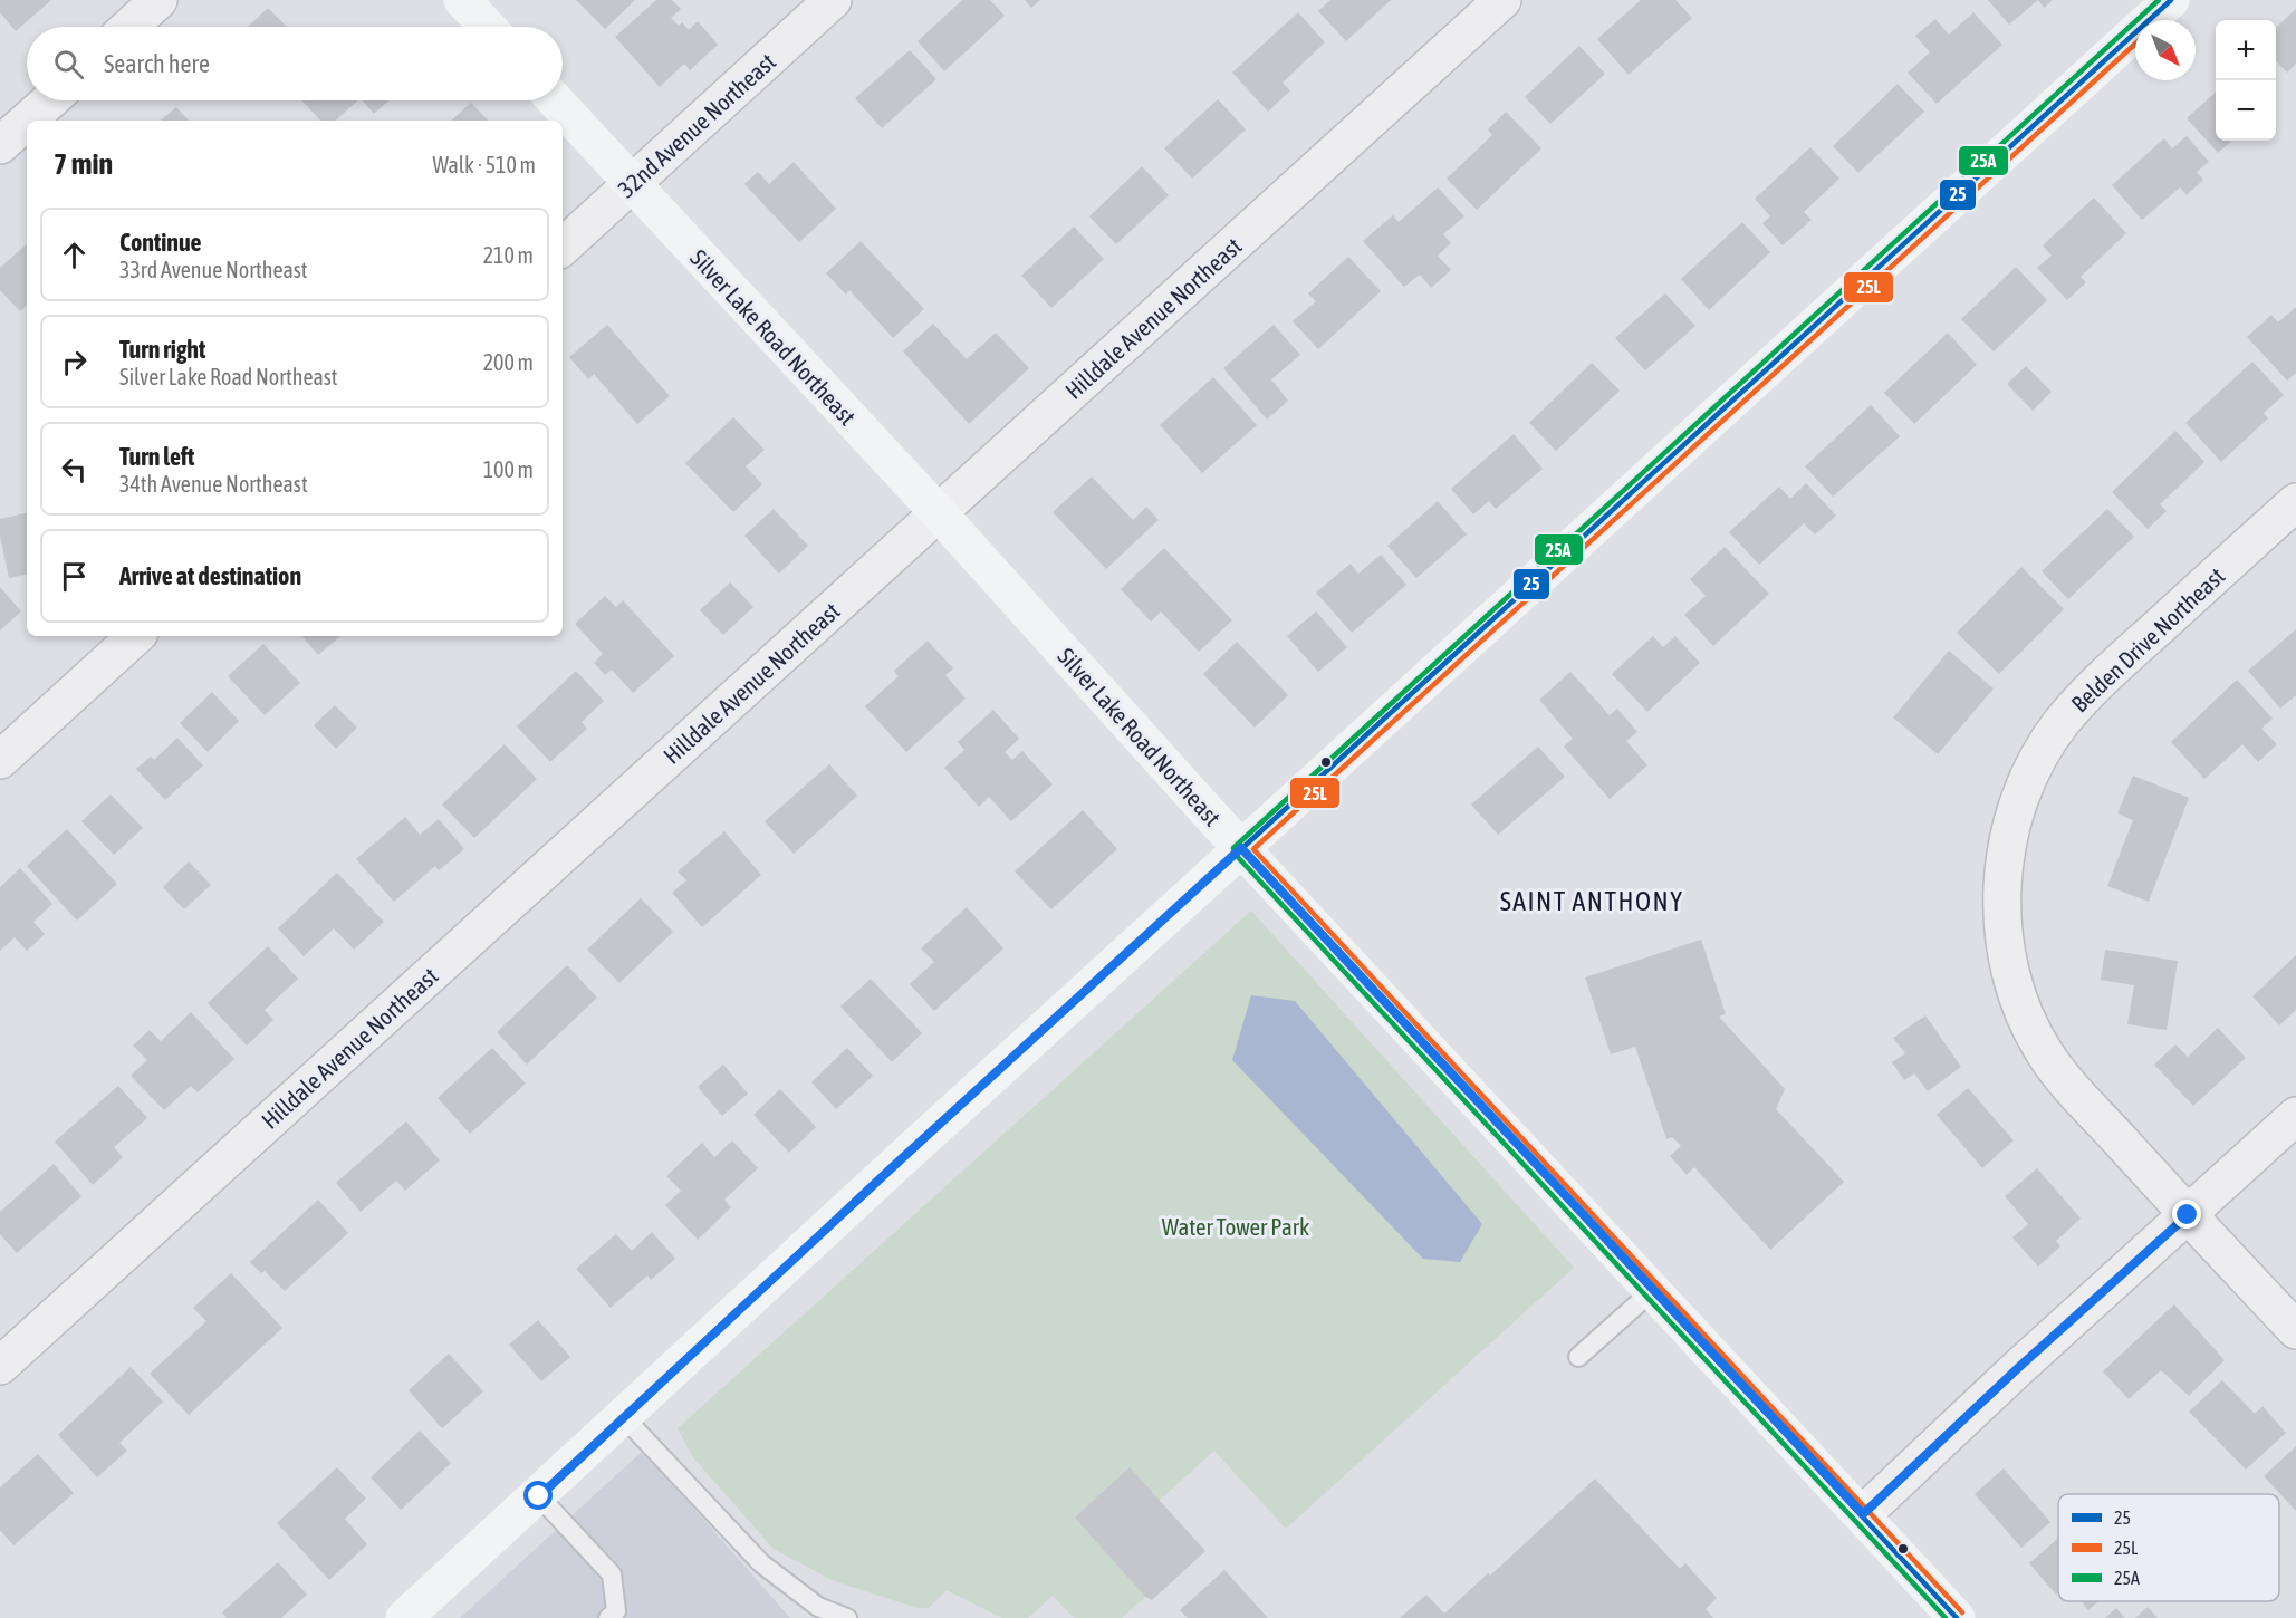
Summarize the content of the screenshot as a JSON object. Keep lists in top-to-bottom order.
{
  "streets": {
    "street": [
      "32nd Avenue Northeast",
      "Hilldale Avenue Northeast",
      "Silver Lake Road Northeast",
      "Belden Drive Northeast"
    ]
  },
  "crossings": [
    ["32nd Avenue Northeast", "Silver Lake Road Northeast"],
    ["Hilldale Avenue Northeast", "Silver Lake Road Northeast"]
  ],
  "districts": ["SAINT ANTHONY"],
  "parks": ["Water Tower Park"],
  "lines": ["transit line 25", "transit line 25A", "transit line 25L"],
  "legend": ["25", "25L", "25A"],
  "north": "bottom right",
  "page": {
    "map_buttons": ["+", "−"],
    "search": "Search here",
    "heading": ["7 min", "Walk · 510 m"],
    "list": [
      ["Continue", "33rd Avenue Northeast", "210 m"],
      ["Turn right", "Silver Lake Road Northeast", "200 m"],
      ["Turn left", "34th Avenue Northeast", "100 m"],
      "Arrive at destination"
    ]
  }
}
